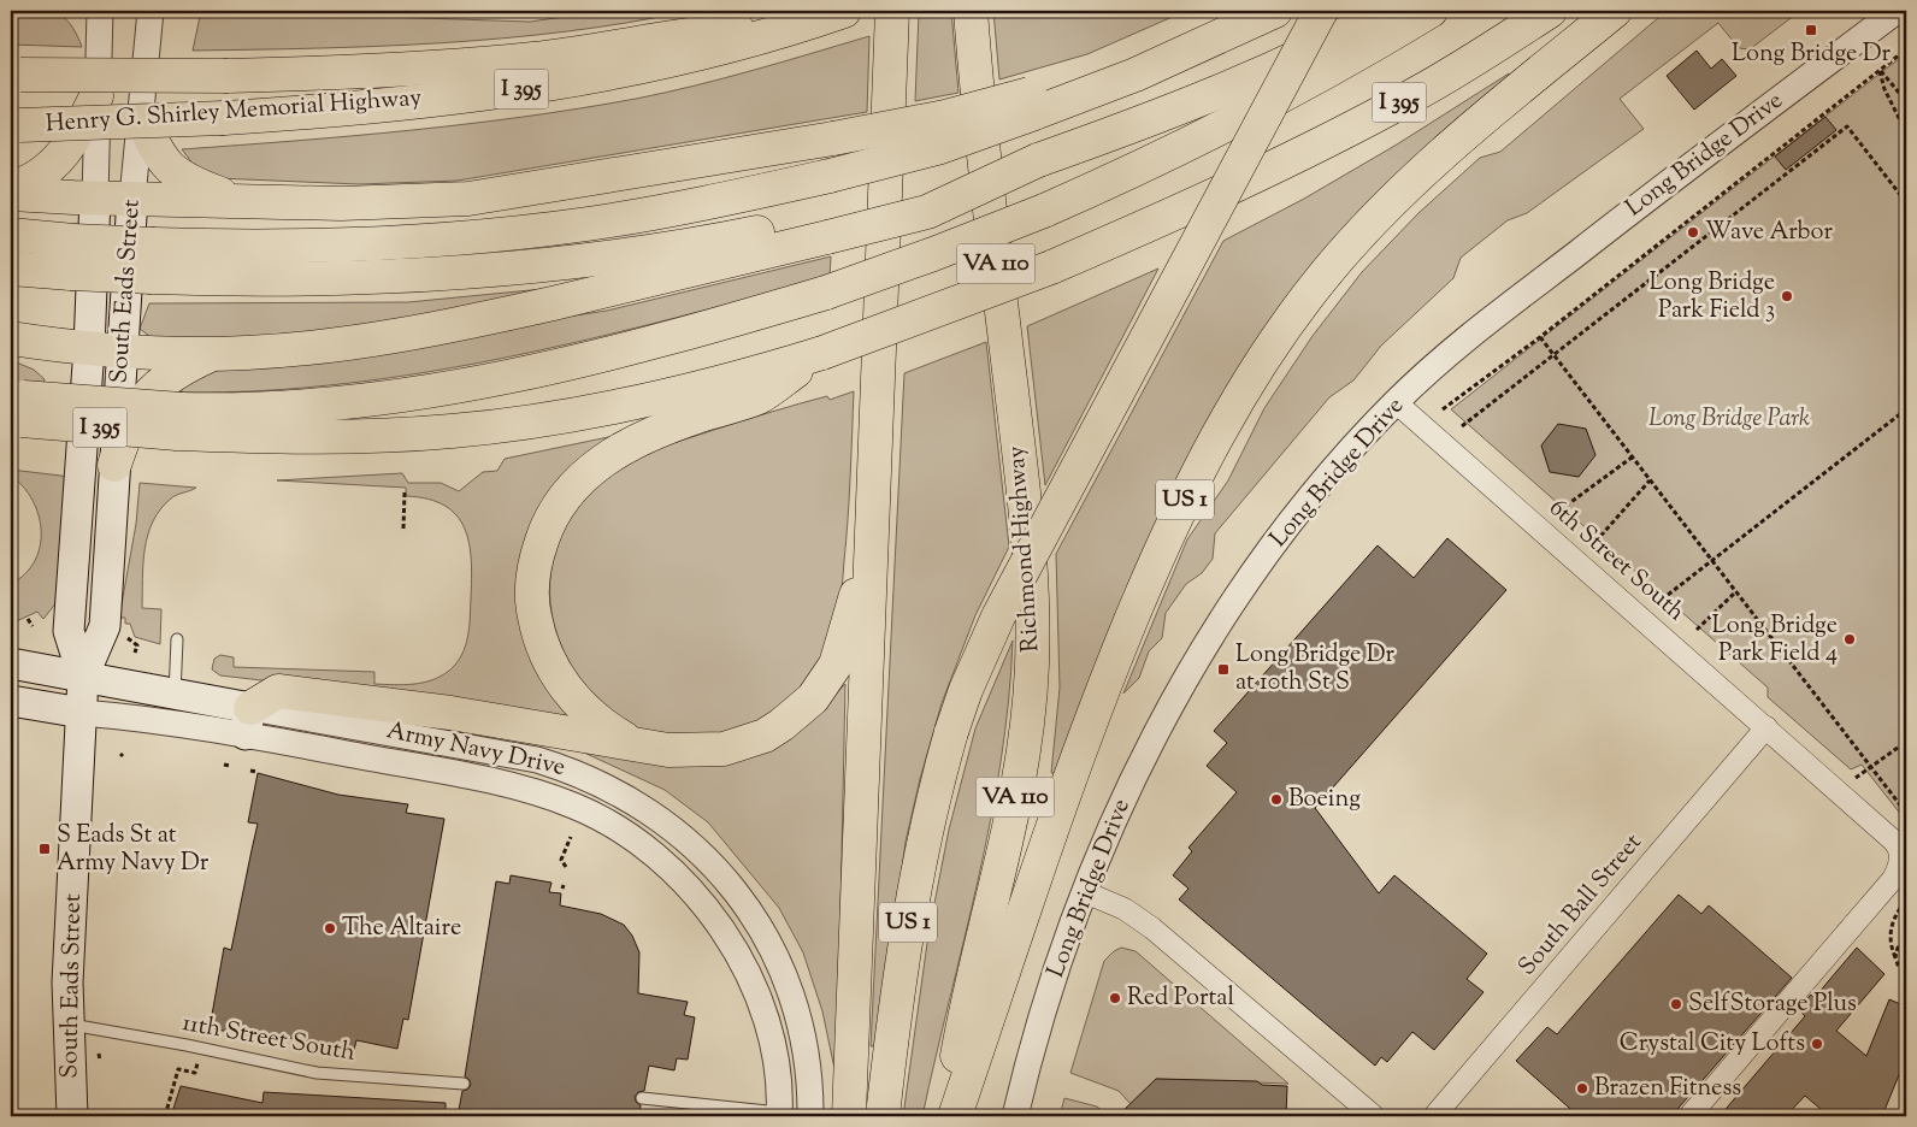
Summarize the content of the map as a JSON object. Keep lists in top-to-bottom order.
{
  "streets": {
    "highway": [
      "I 395",
      "Henry G. Shirley Memorial Highway",
      "VA 110",
      "US 1",
      "Richmond Highway"
    ],
    "main road": ["South Eads Street", "Army Navy Drive"],
    "street": ["Long Bridge Drive", "6th Street South", "South Ball Street"],
    "lane": ["11th Street South"]
  },
  "crossings": [
    ["Long Bridge Drive", "6th Street South"],
    ["South Eads Street", "Army Navy Drive"],
    ["South Eads Street", "11th Street South"],
    ["6th Street South", "South Ball Street"]
  ],
  "parks": ["Long Bridge Park"],
  "places": {
    "transit": ["Long Bridge Dr", "Long Bridge Dr at 10th St S", "S Eads St at Army Navy Dr"],
    "other": [
      "Wave Arbor",
      "Long Bridge Park Field 3",
      "Long Bridge Park Field 4",
      "Boeing",
      "The Altaire",
      "Red Portal",
      "SelfStorage Plus",
      "Crystal City Lofts",
      "Brazen Fitness"
    ]
  }
}
